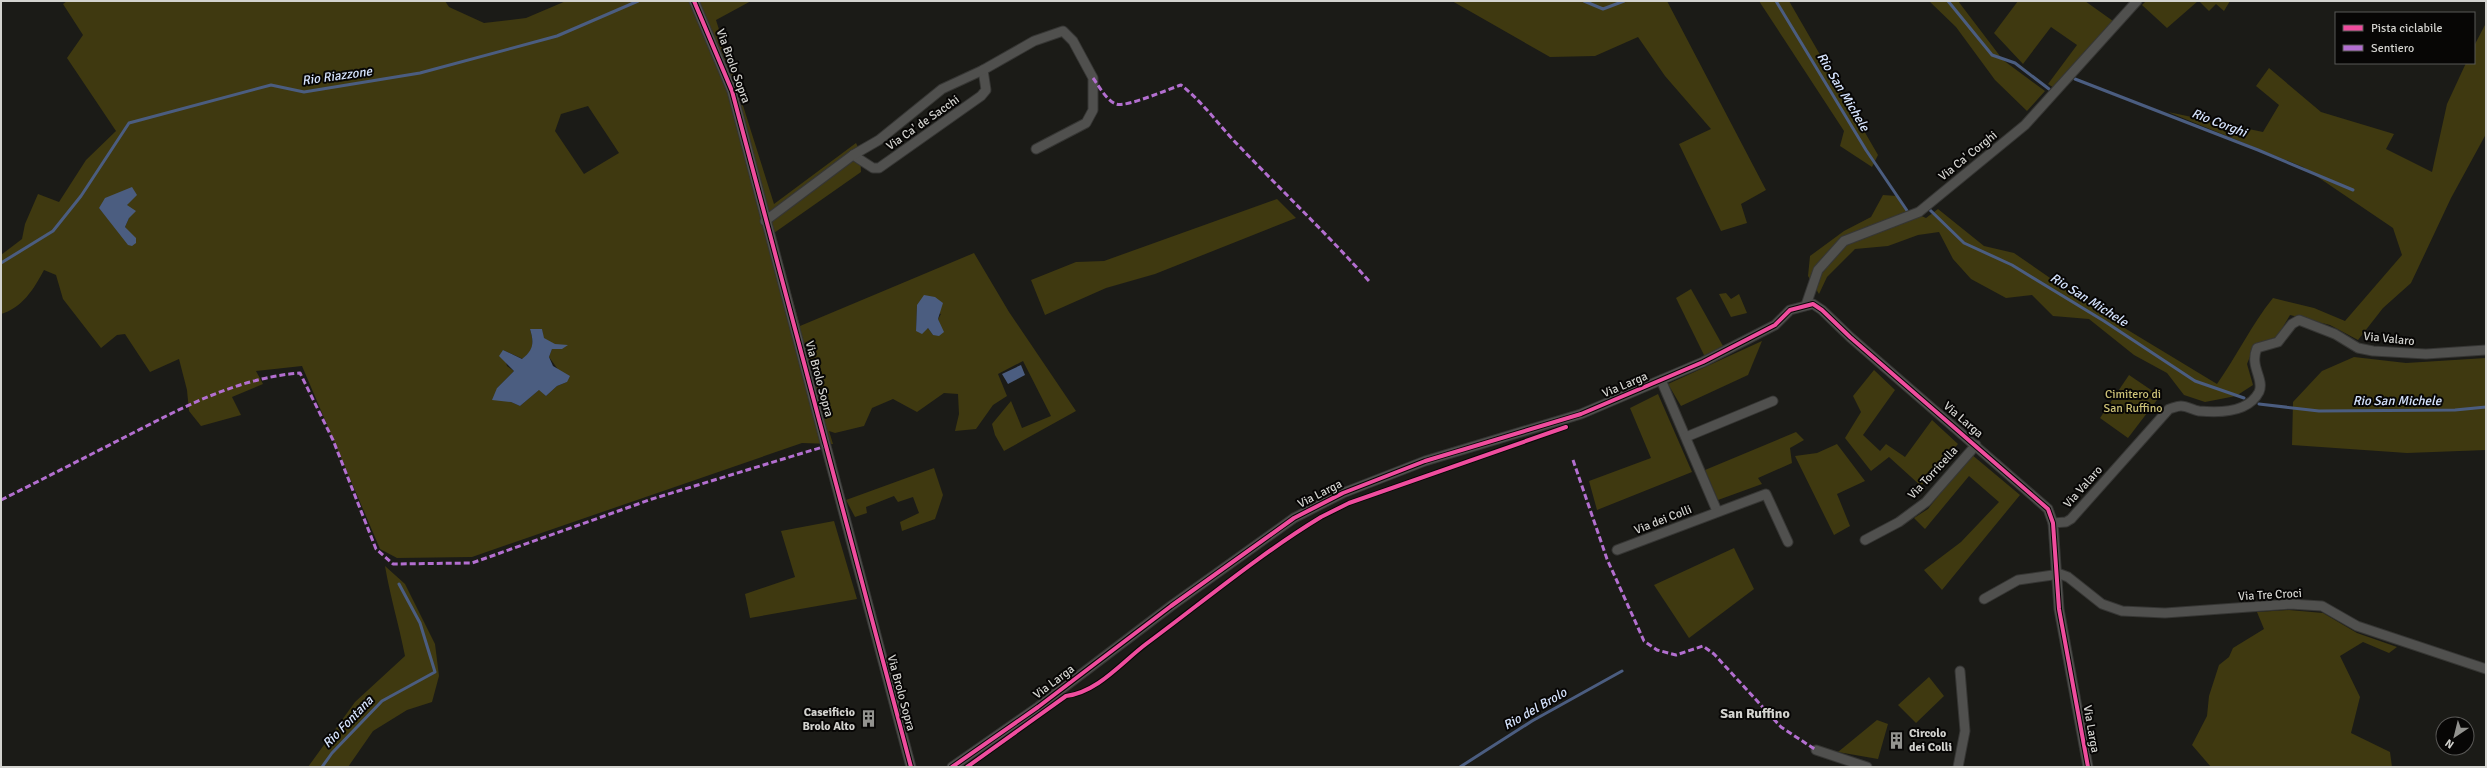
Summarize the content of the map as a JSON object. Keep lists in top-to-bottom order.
{
  "streets": {
    "street": [
      "Via Brolo Sopra",
      "Via Ca' de Sacchi",
      "Via Ca' Corghi",
      "Via Valaro",
      "Via Larga",
      "Via Torricella",
      "Via dei Colli",
      "Via Tre Croci"
    ]
  },
  "crossings": [
    ["Via Brolo Sopra", "Via Ca' de Sacchi"],
    ["Via Ca' Corghi", "Via Larga"],
    ["Via Valaro", "Via Larga"],
    ["Via Larga", "Via Torricella"],
    ["Via Larga", "Via Tre Croci"]
  ],
  "districts": ["San Ruffino"],
  "water": [
    "Rio Riazzone",
    "Rio San Michele",
    "Rio Corghi",
    "Rio del Brolo",
    "Rio Fontana"
  ],
  "parks": ["Cimitero di San Ruffino"],
  "places": {
    "building": ["Caseificio Brolo Alto", "Circolo dei Colli"]
  },
  "legend": ["Pista ciclabile", "Sentiero"],
  "north": "bottom left"
}
